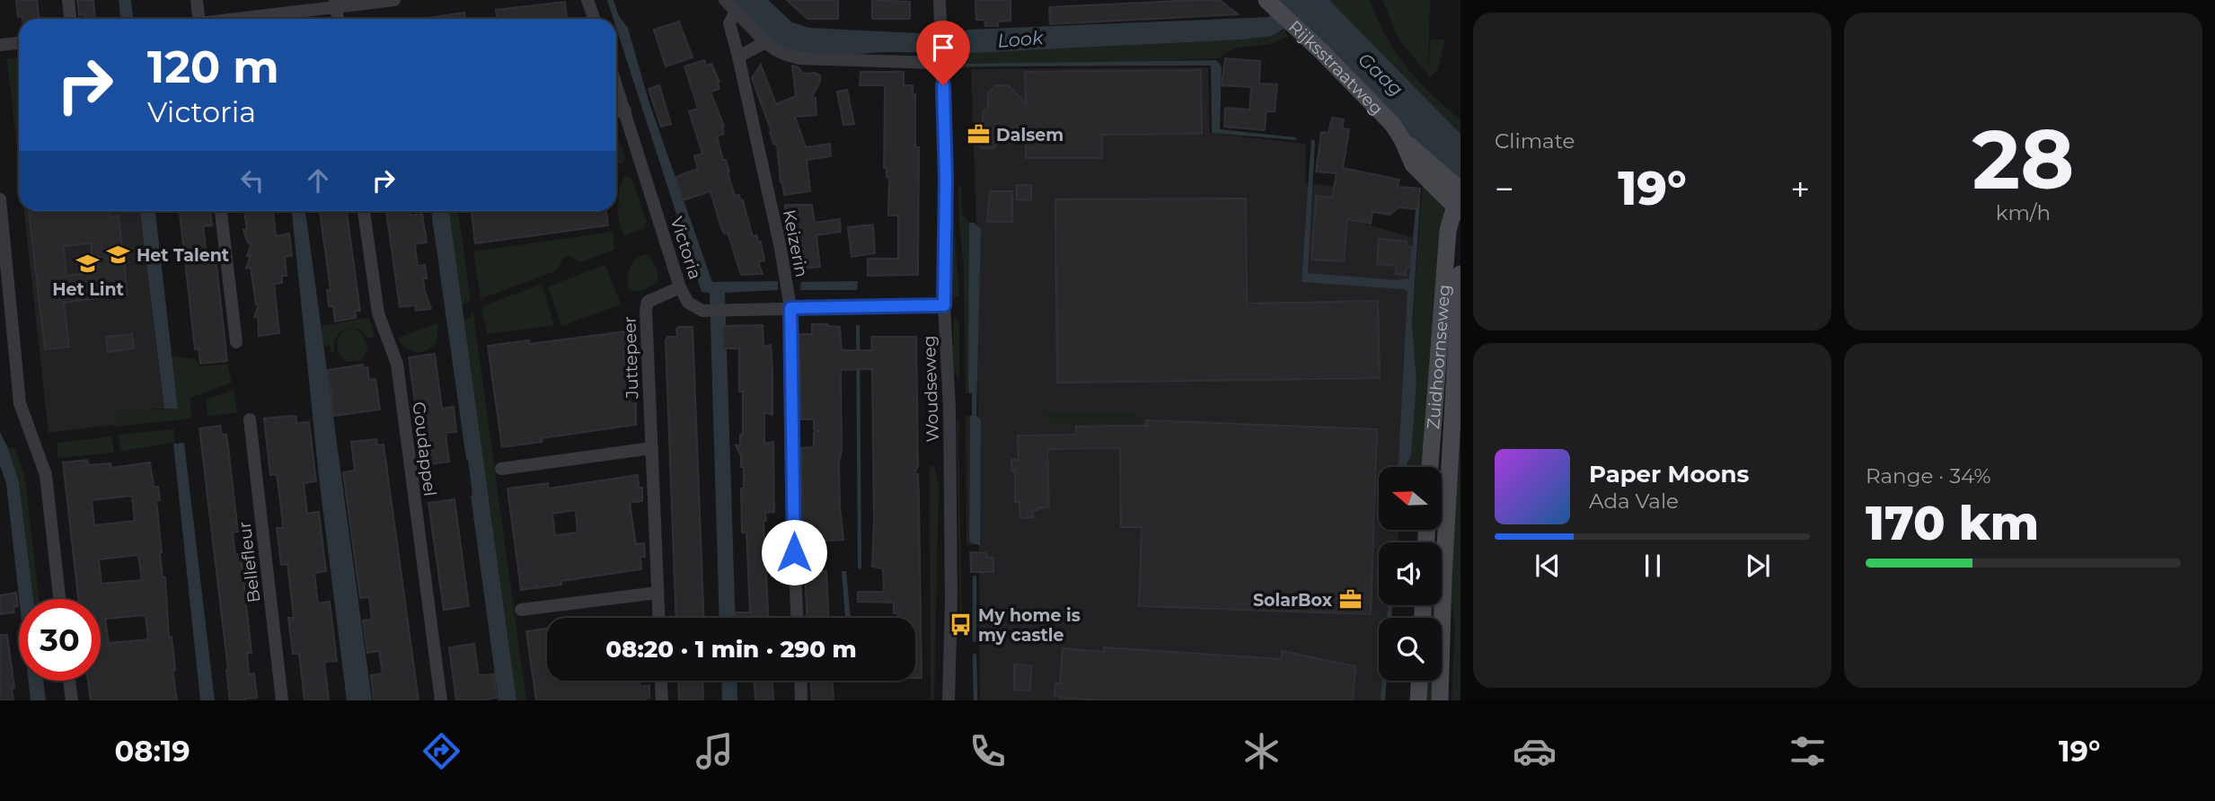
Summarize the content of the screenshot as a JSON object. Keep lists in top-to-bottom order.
{
  "streets": {
    "main road": ["Rijksstraatweg", "Zuidhoornseweg"],
    "street": [
      "Keizerin",
      "Victoria",
      "Juttepeer",
      "Woudseweg",
      "Goudappel",
      "Bellefleur"
    ]
  },
  "crossings": [
    ["Rijksstraatweg", "Zuidhoornseweg"],
    ["Keizerin", "Victoria"],
    ["Victoria", "Juttepeer"],
    ["Victoria", "Woudseweg"]
  ],
  "water": ["Look", "Gaag"],
  "places": {
    "office": ["Dalsem", "SolarBox"],
    "school or university": ["Het Talent", "Het Lint"],
    "bus stop": ["My home is my castle"]
  },
  "north": "left",
  "page": {
    "tile": [
      "Climate",
      ["28", "km/h"],
      ["Range · 34%", "170 km"]
    ],
    "turn": ["120 m", "Victoria"],
    "heat": ["−", "19°", "+"],
    "song": ["Paper Moons", "Ada Vale"],
    "limit": "30",
    "trip": "08:20 · 1 min · 290 m",
    "tabs": ["08:19", "19°"]
  }
}
